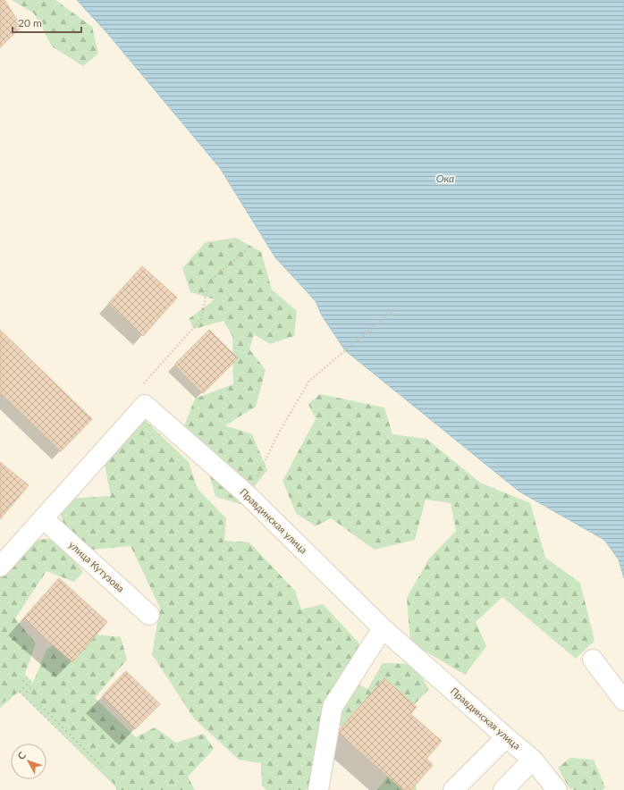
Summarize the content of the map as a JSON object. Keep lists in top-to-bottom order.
{
  "streets": {
    "street": ["Правдинская улица", "улица Кутузова"]
  },
  "crossings": [
    ["Правдинская улица", "улица Кутузова"]
  ],
  "water": ["Ока"],
  "scale_bar": "20 m",
  "north": "top left"
}
